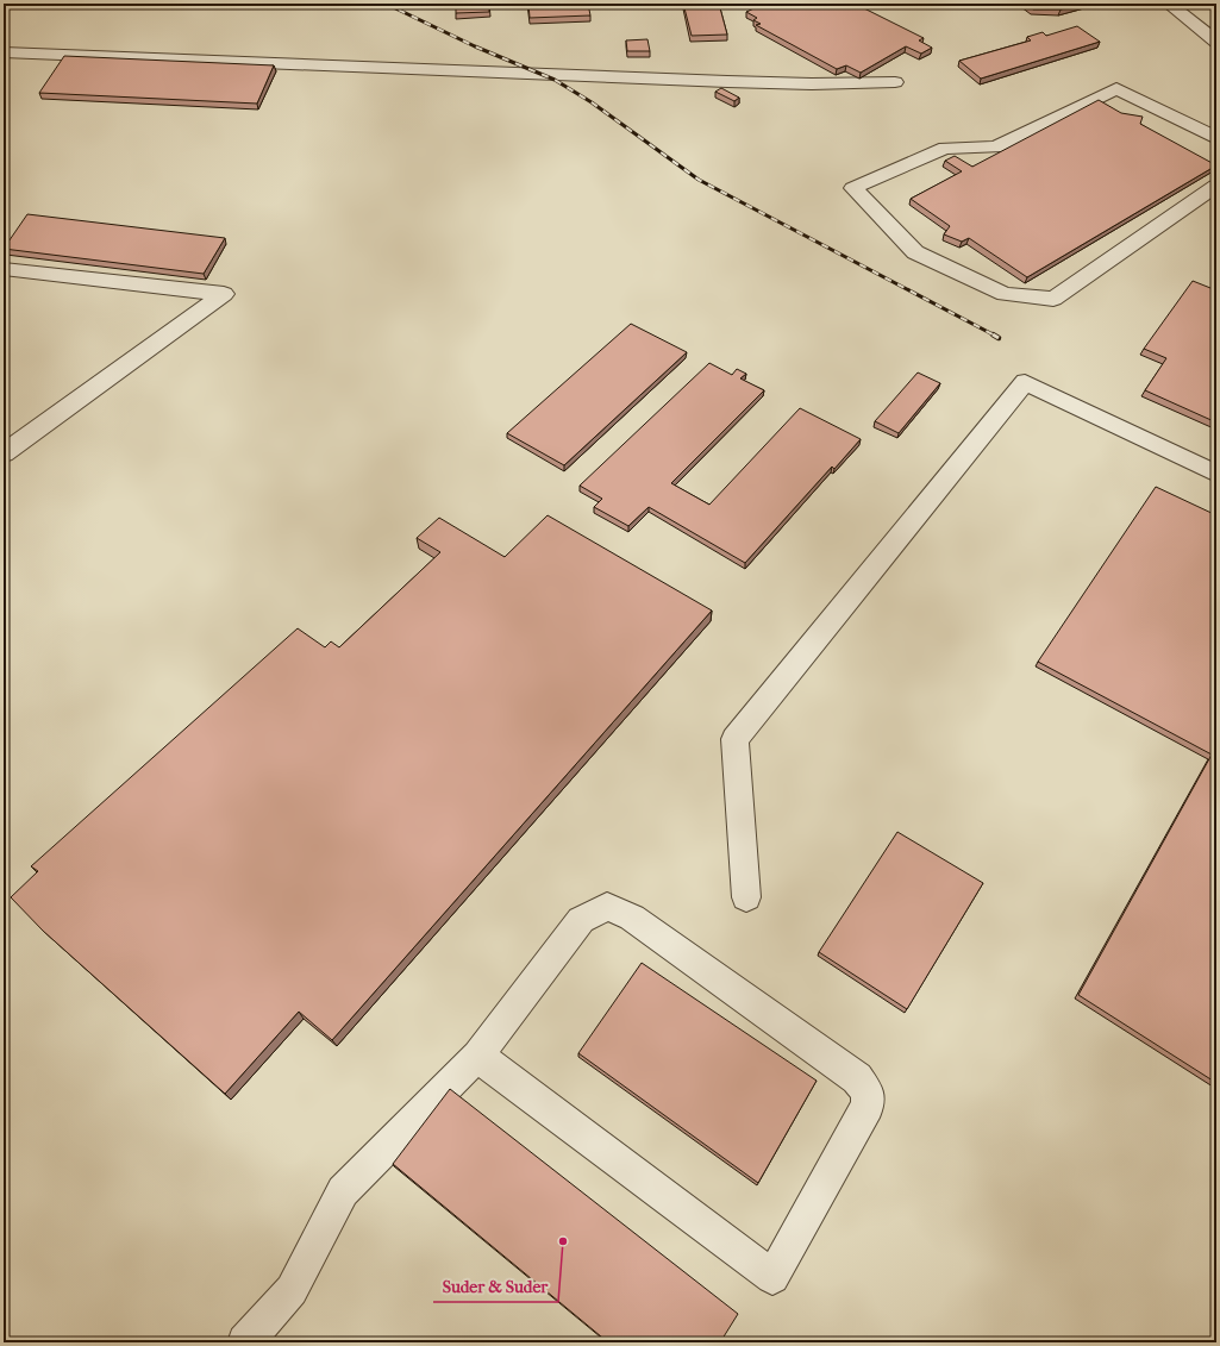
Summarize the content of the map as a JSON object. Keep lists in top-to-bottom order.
{
  "places": ["Suder & Suder"]
}
